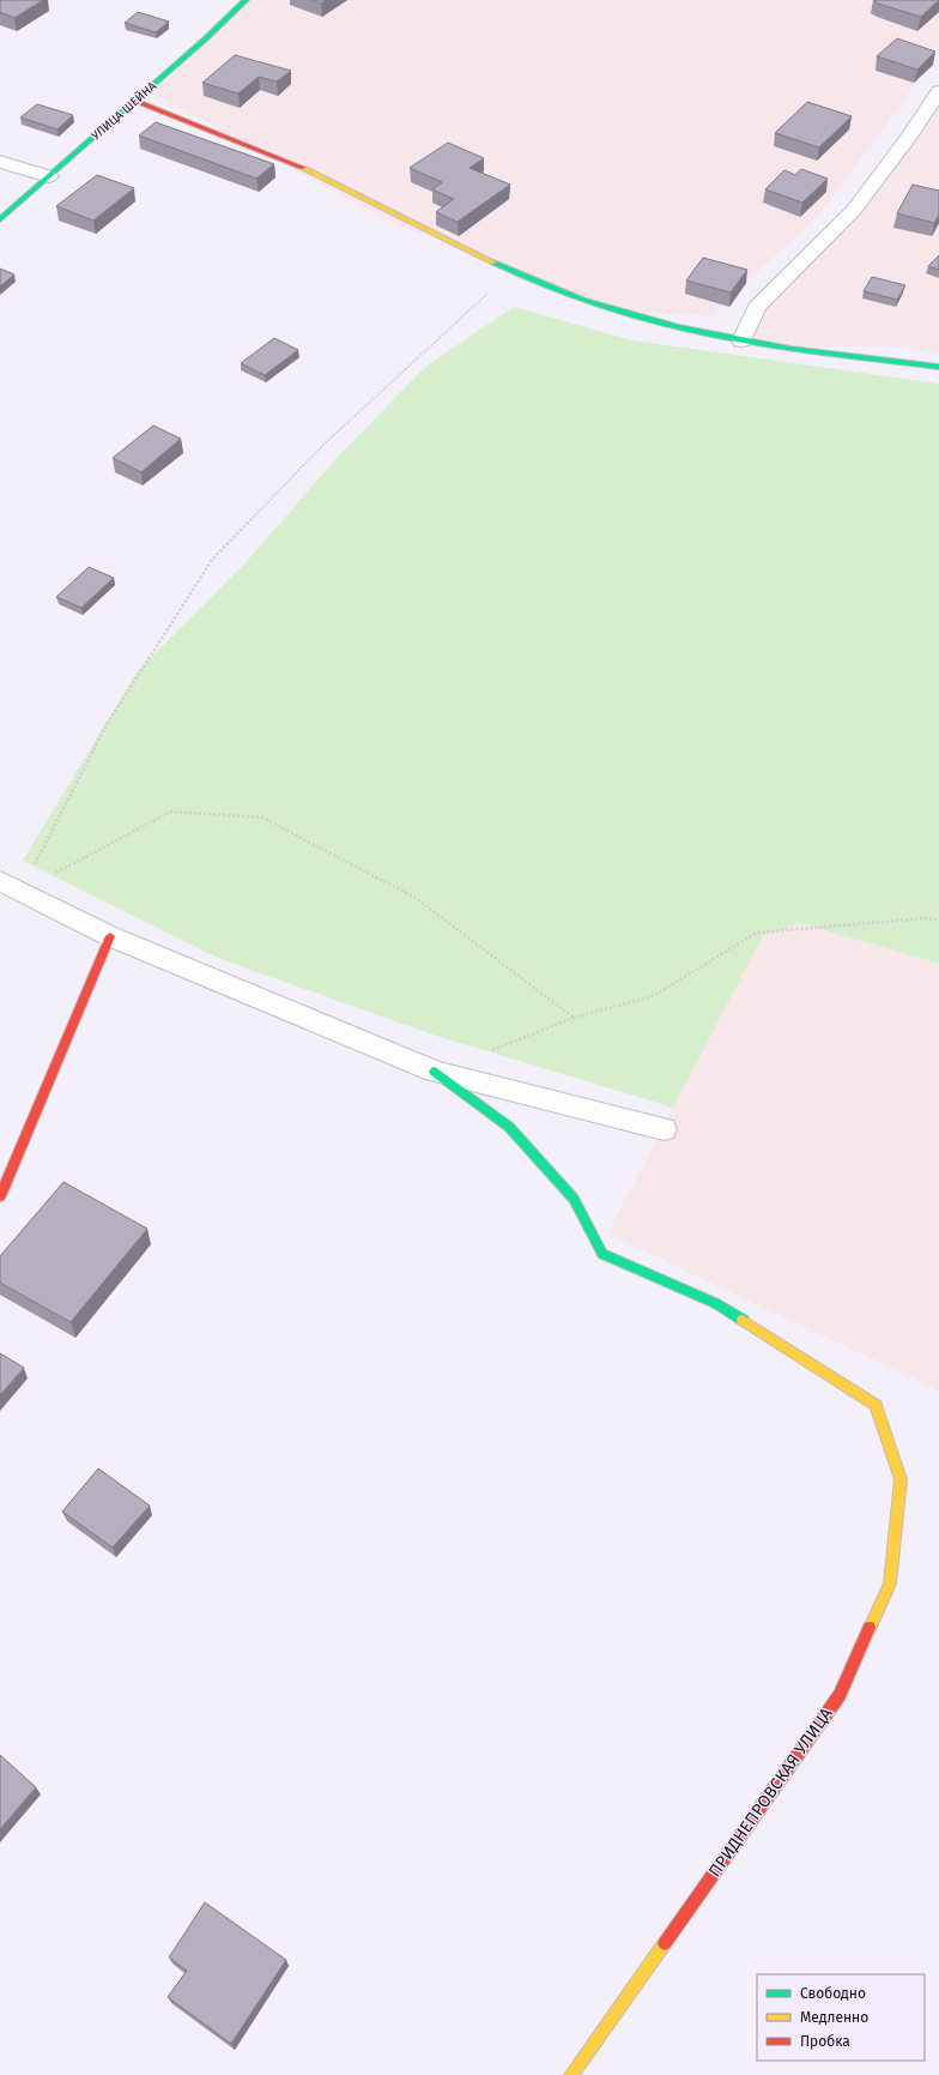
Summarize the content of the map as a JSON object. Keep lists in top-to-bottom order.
{
  "streets": {
    "street": ["УЛИЦА ШЕЙНА", "ПРИДНЕПРОВСКАЯ УЛИЦА"]
  },
  "legend": ["Свободно", "Медленно", "Пробка"]
}
